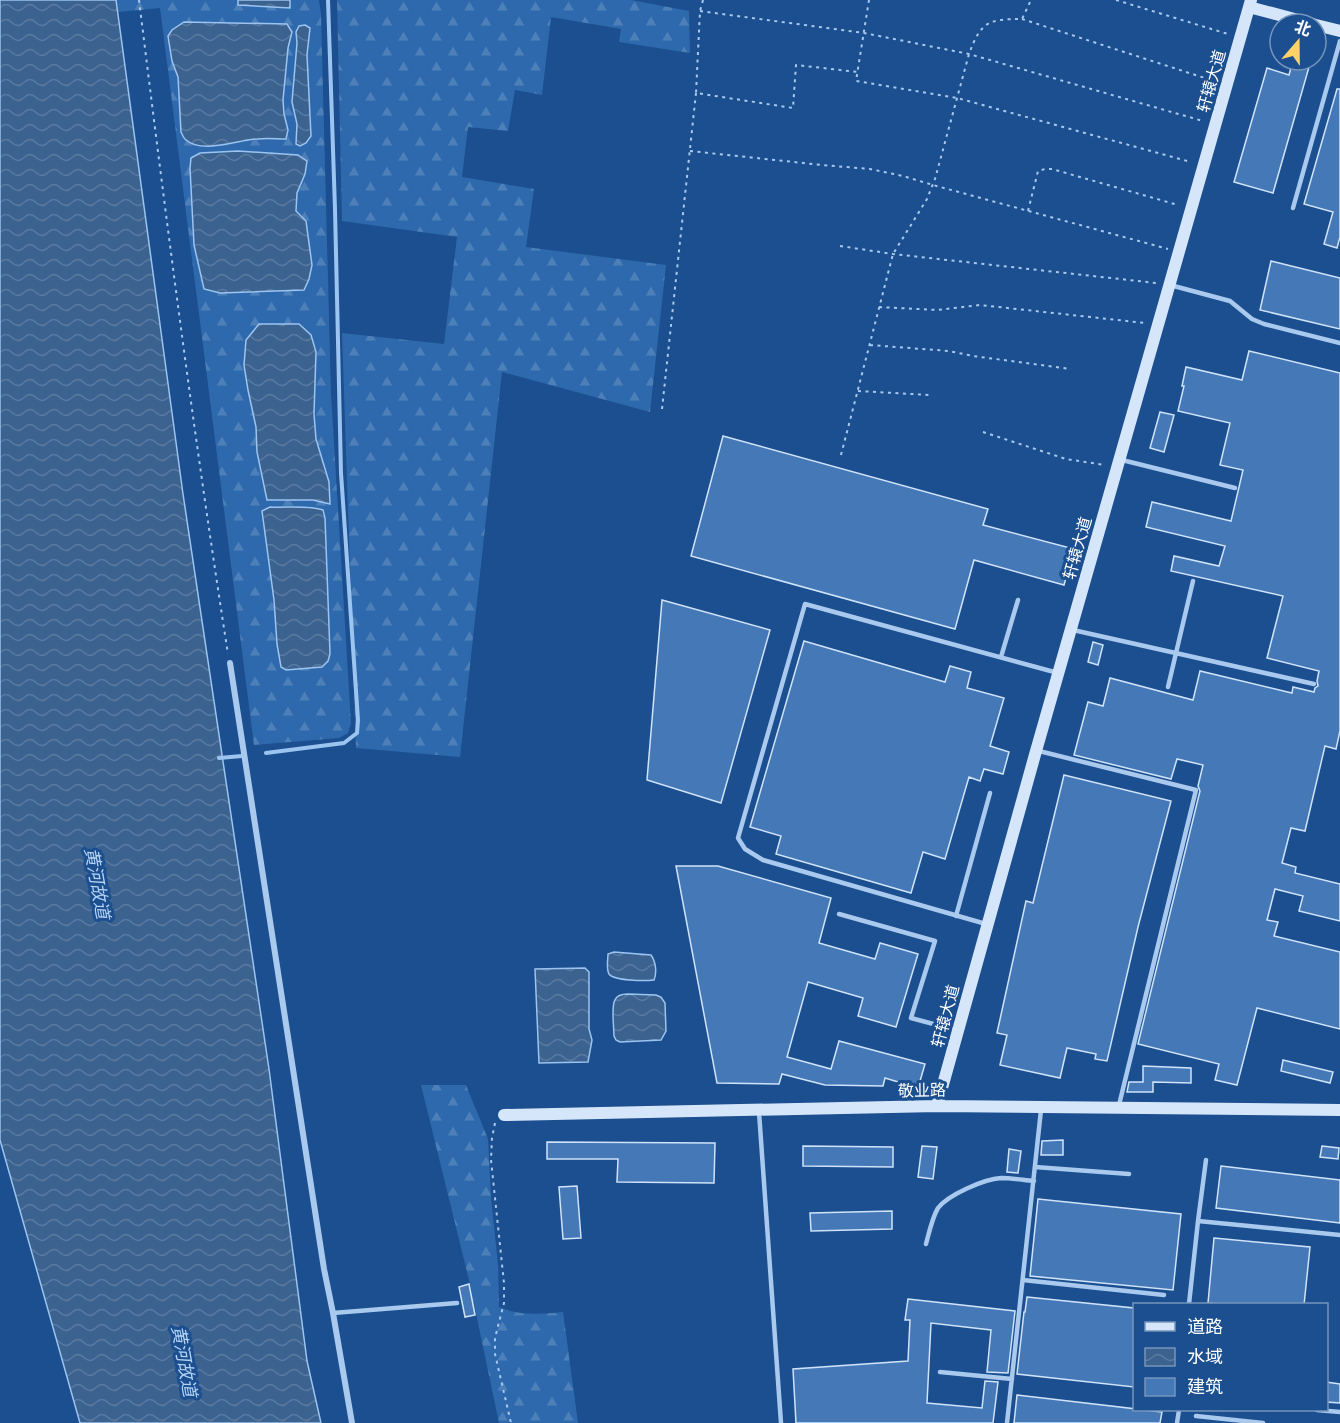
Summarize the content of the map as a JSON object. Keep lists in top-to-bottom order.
{
  "streets": {
    "street": ["轩辕大道", "敬业路"]
  },
  "crossings": [
    ["轩辕大道", "敬业路"]
  ],
  "water": ["黄河故道"],
  "legend": ["道路", "水域", "建筑"],
  "north": "top"
}
